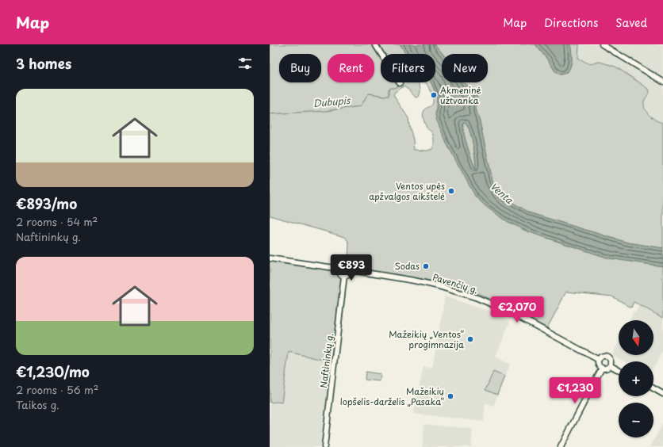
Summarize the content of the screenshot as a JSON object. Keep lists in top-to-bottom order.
{
  "streets": {
    "street": ["Pavenčių g.", "Naftininkų g."]
  },
  "crossings": [
    ["Pavenčių g.", "Naftininkų g."]
  ],
  "water": ["Dubupis", "Venta"],
  "places": [
    "Akmeninė užtvanka",
    "Ventos upės apžvalgos aikštelė",
    "Sodas",
    "Mažeikių „Ventos“ progimnazija",
    "Mažeikių lopšelis-darželis „Pasaka“"
  ],
  "north": "bottom",
  "page": {
    "header": "Map",
    "nav": ["Map", "Directions", "Saved"],
    "heading": "3 homes",
    "chip": [
      "Buy",
      "Rent",
      "Filters",
      "New"
    ],
    "list": [
      {
        "name": "€893/mo",
        "note": "2 rooms · 54 m² · Naftininkų g."
      },
      {
        "name": "€1,230/mo",
        "note": "2 rooms · 56 m² · Taikos g."
      }
    ],
    "price": ["€893", "€2,070", "€1,230"],
    "map_buttons": ["+", "−"]
  }
}
